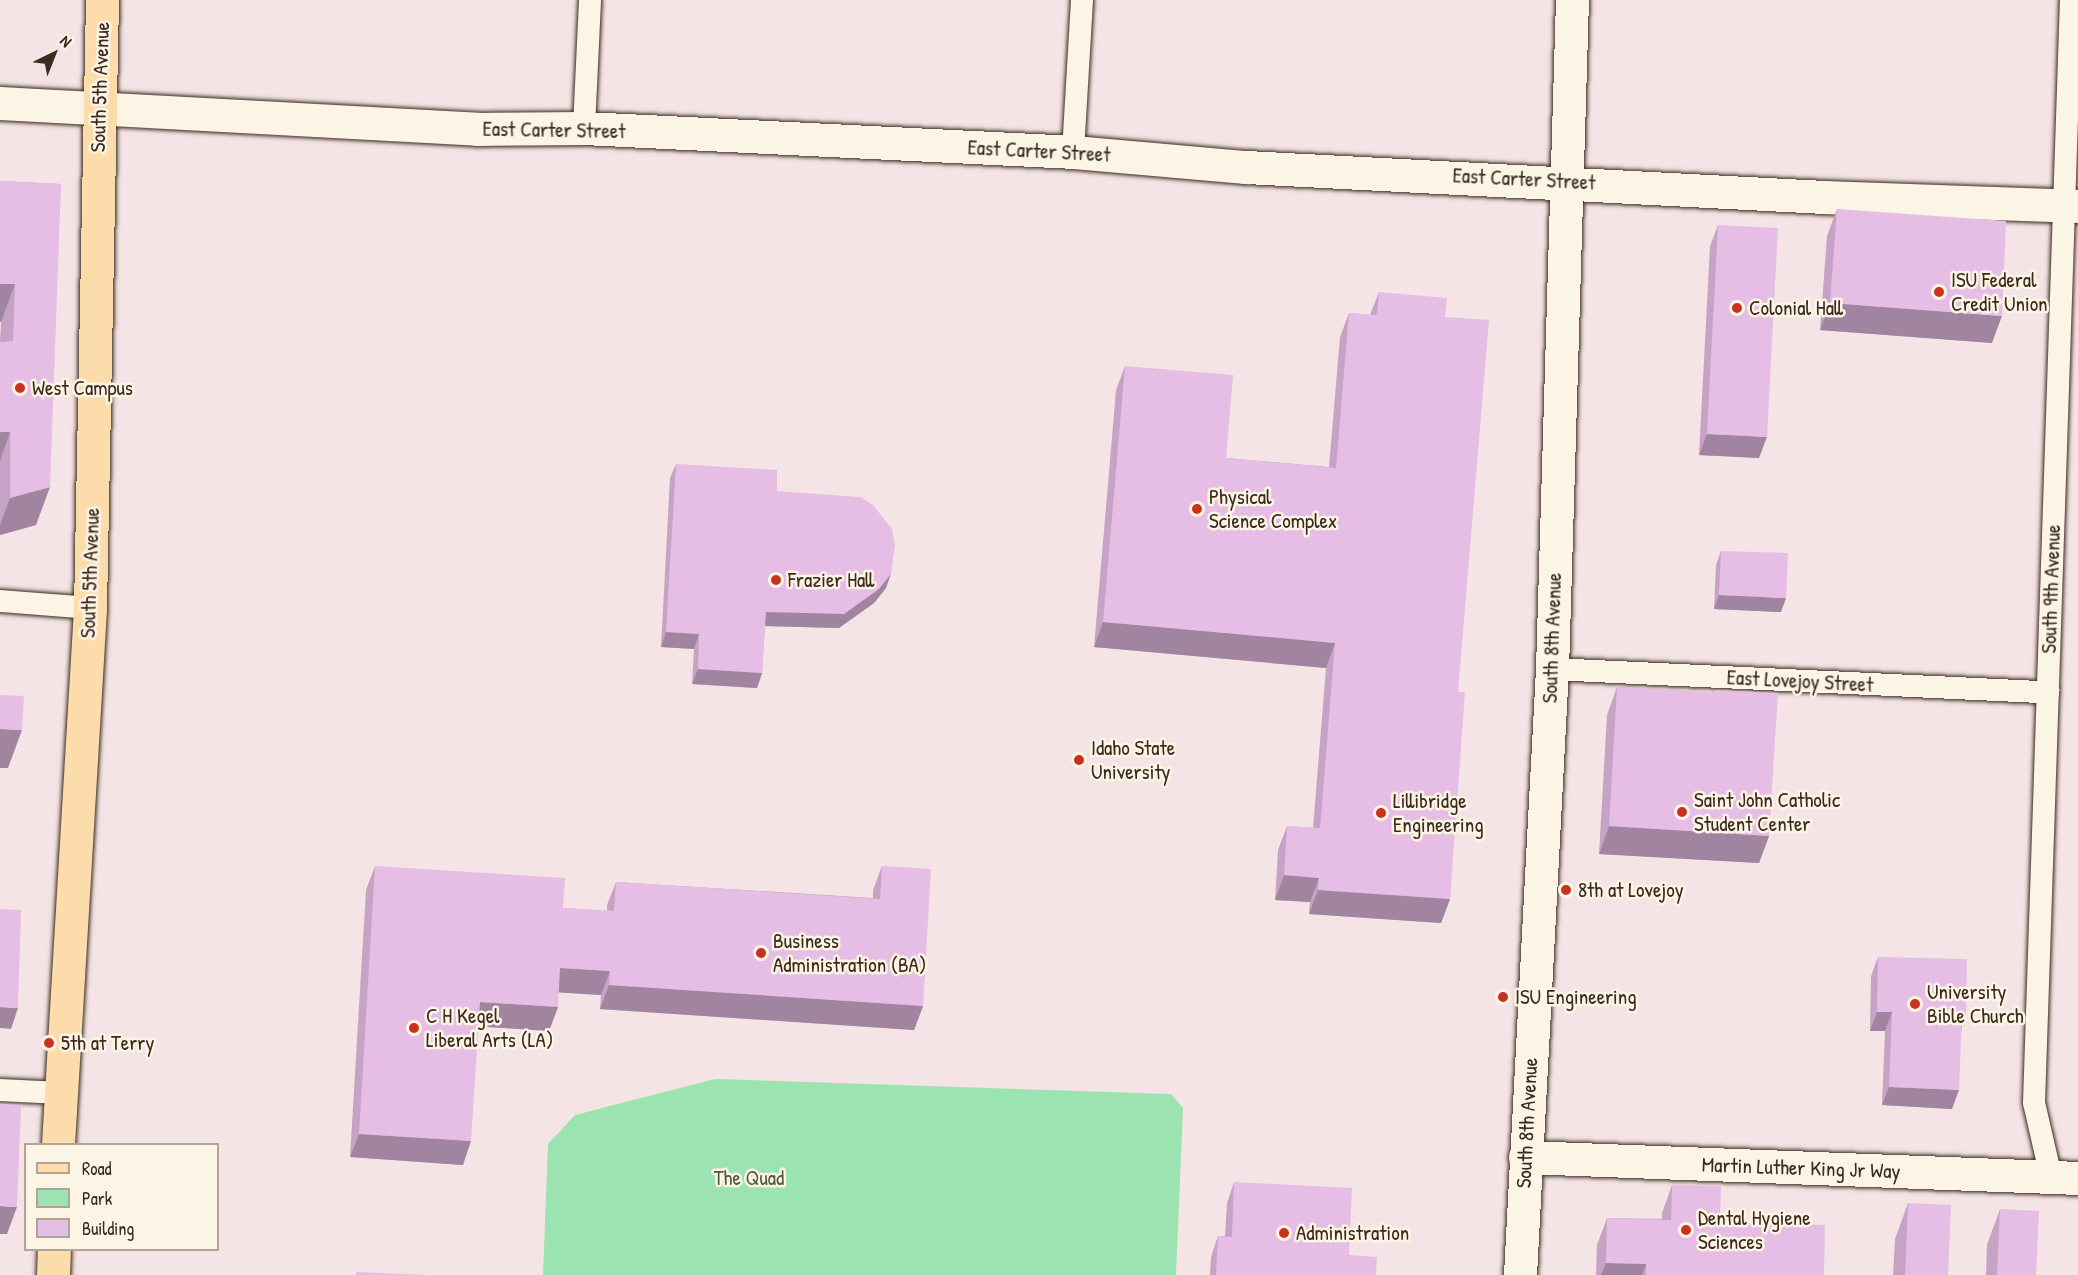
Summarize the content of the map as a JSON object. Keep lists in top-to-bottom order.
{
  "streets": {
    "main road": ["South 5th Avenue"],
    "street": [
      "East Carter Street",
      "South 9th Avenue",
      "South 8th Avenue",
      "East Lovejoy Street",
      "Martin Luther King Jr Way"
    ]
  },
  "crossings": [
    ["South 5th Avenue", "East Carter Street"],
    ["East Carter Street", "South 9th Avenue"],
    ["East Carter Street", "South 8th Avenue"],
    ["South 9th Avenue", "East Lovejoy Street"],
    ["South 9th Avenue", "Martin Luther King Jr Way"],
    ["South 8th Avenue", "East Lovejoy Street"],
    ["South 8th Avenue", "Martin Luther King Jr Way"]
  ],
  "parks": ["The Quad"],
  "places": [
    "ISU Federal Credit Union",
    "Colonial Hall",
    "West Campus",
    "Physical Science Complex",
    "Frazier Hall",
    "Idaho State University",
    "Saint John Catholic Student Center",
    "Lillibridge Engineering",
    "8th at Lovejoy",
    "Business Administration (BA)",
    "ISU Engineering",
    "University Bible Church",
    "C H Kegel Liberal Arts (LA)",
    "5th at Terry",
    "Dental Hygiene Sciences",
    "Administration"
  ],
  "legend": ["Road", "Park", "Building"],
  "north": "top right"
}
